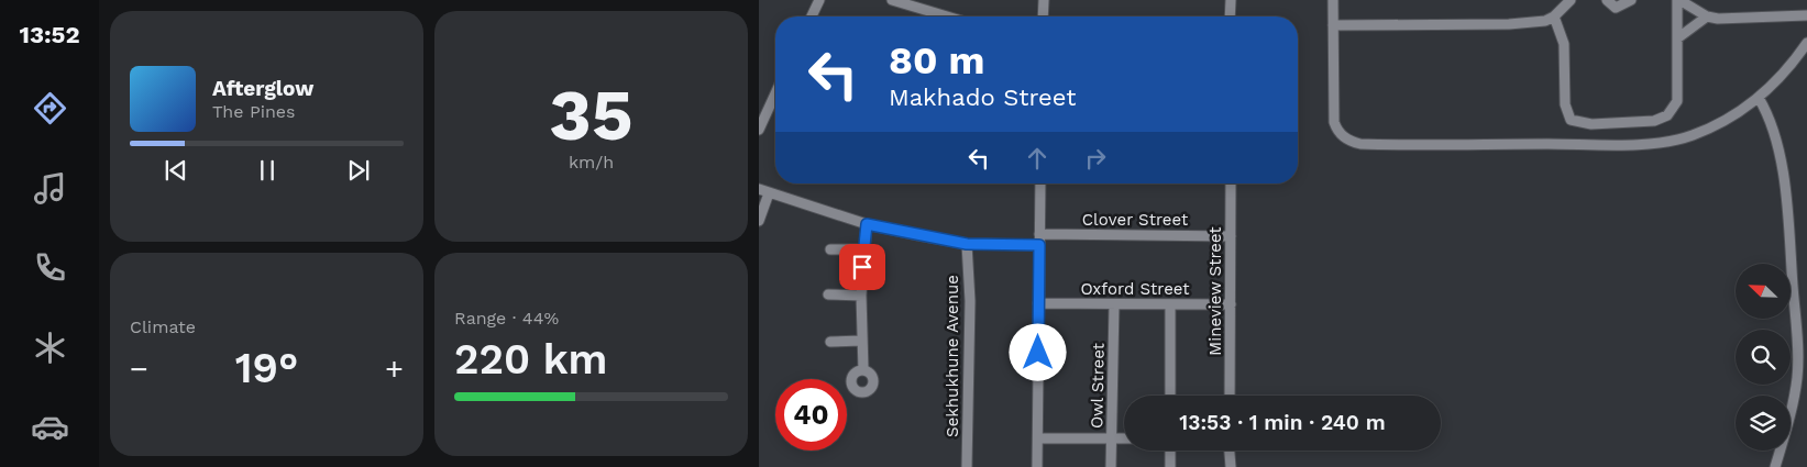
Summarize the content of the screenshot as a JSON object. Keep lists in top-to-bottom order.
{
  "streets": {
    "street": [
      "Clover Street",
      "Oxford Street",
      "Mineview Street",
      "Sekhukhune Avenue",
      "Owl Street"
    ]
  },
  "crossings": [
    ["Clover Street", "Mineview Street"],
    ["Oxford Street", "Mineview Street"],
    ["Oxford Street", "Owl Street"]
  ],
  "north": "top left",
  "page": {
    "tabs": "13:52",
    "tile": [
      ["35", "km/h"],
      "Climate",
      ["Range · 44%", "220 km"]
    ],
    "turn": ["80 m", "Makhado Street"],
    "song": ["Afterglow", "The Pines"],
    "heat": ["−", "19°", "+"],
    "limit": "40",
    "trip": "13:53 · 1 min · 240 m"
  }
}
